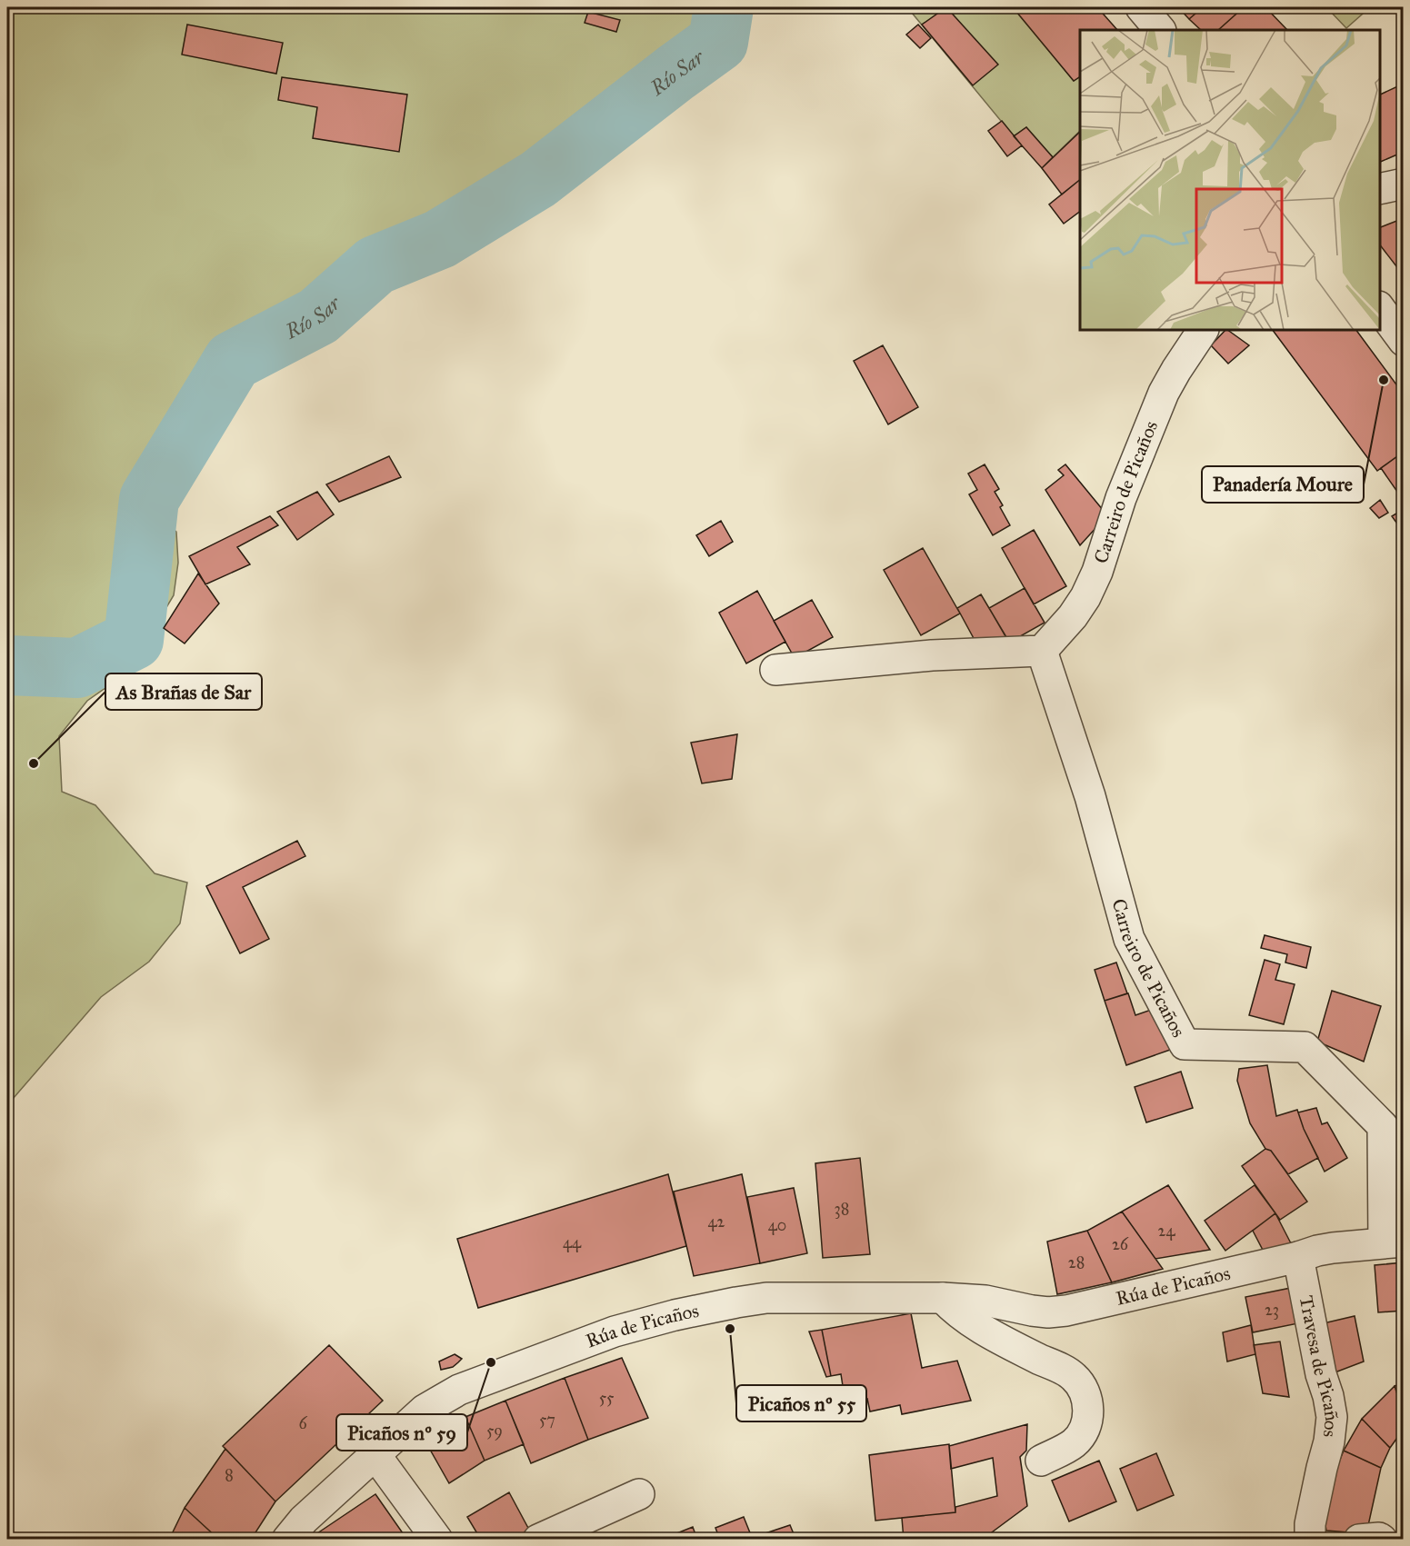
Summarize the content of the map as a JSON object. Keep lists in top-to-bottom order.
{
  "streets": {
    "street": ["Carreiro de Picaños", "Rúa de Picaños", "Travesa de Picaños"]
  },
  "crossings": [
    ["Carreiro de Picaños", "Rúa de Picaños"],
    ["Rúa de Picaños", "Travesa de Picaños"]
  ],
  "water": ["Río Sar"],
  "places": [
    "Panadería Moure",
    "As Brañas de Sar",
    "Picaños nº 55",
    "Picaños nº 59"
  ],
  "house_numbers": [
    "38",
    "42",
    "40",
    "24",
    "44",
    "26",
    "28",
    "23",
    "55",
    "57",
    "6",
    "59",
    "8"
  ]
}
